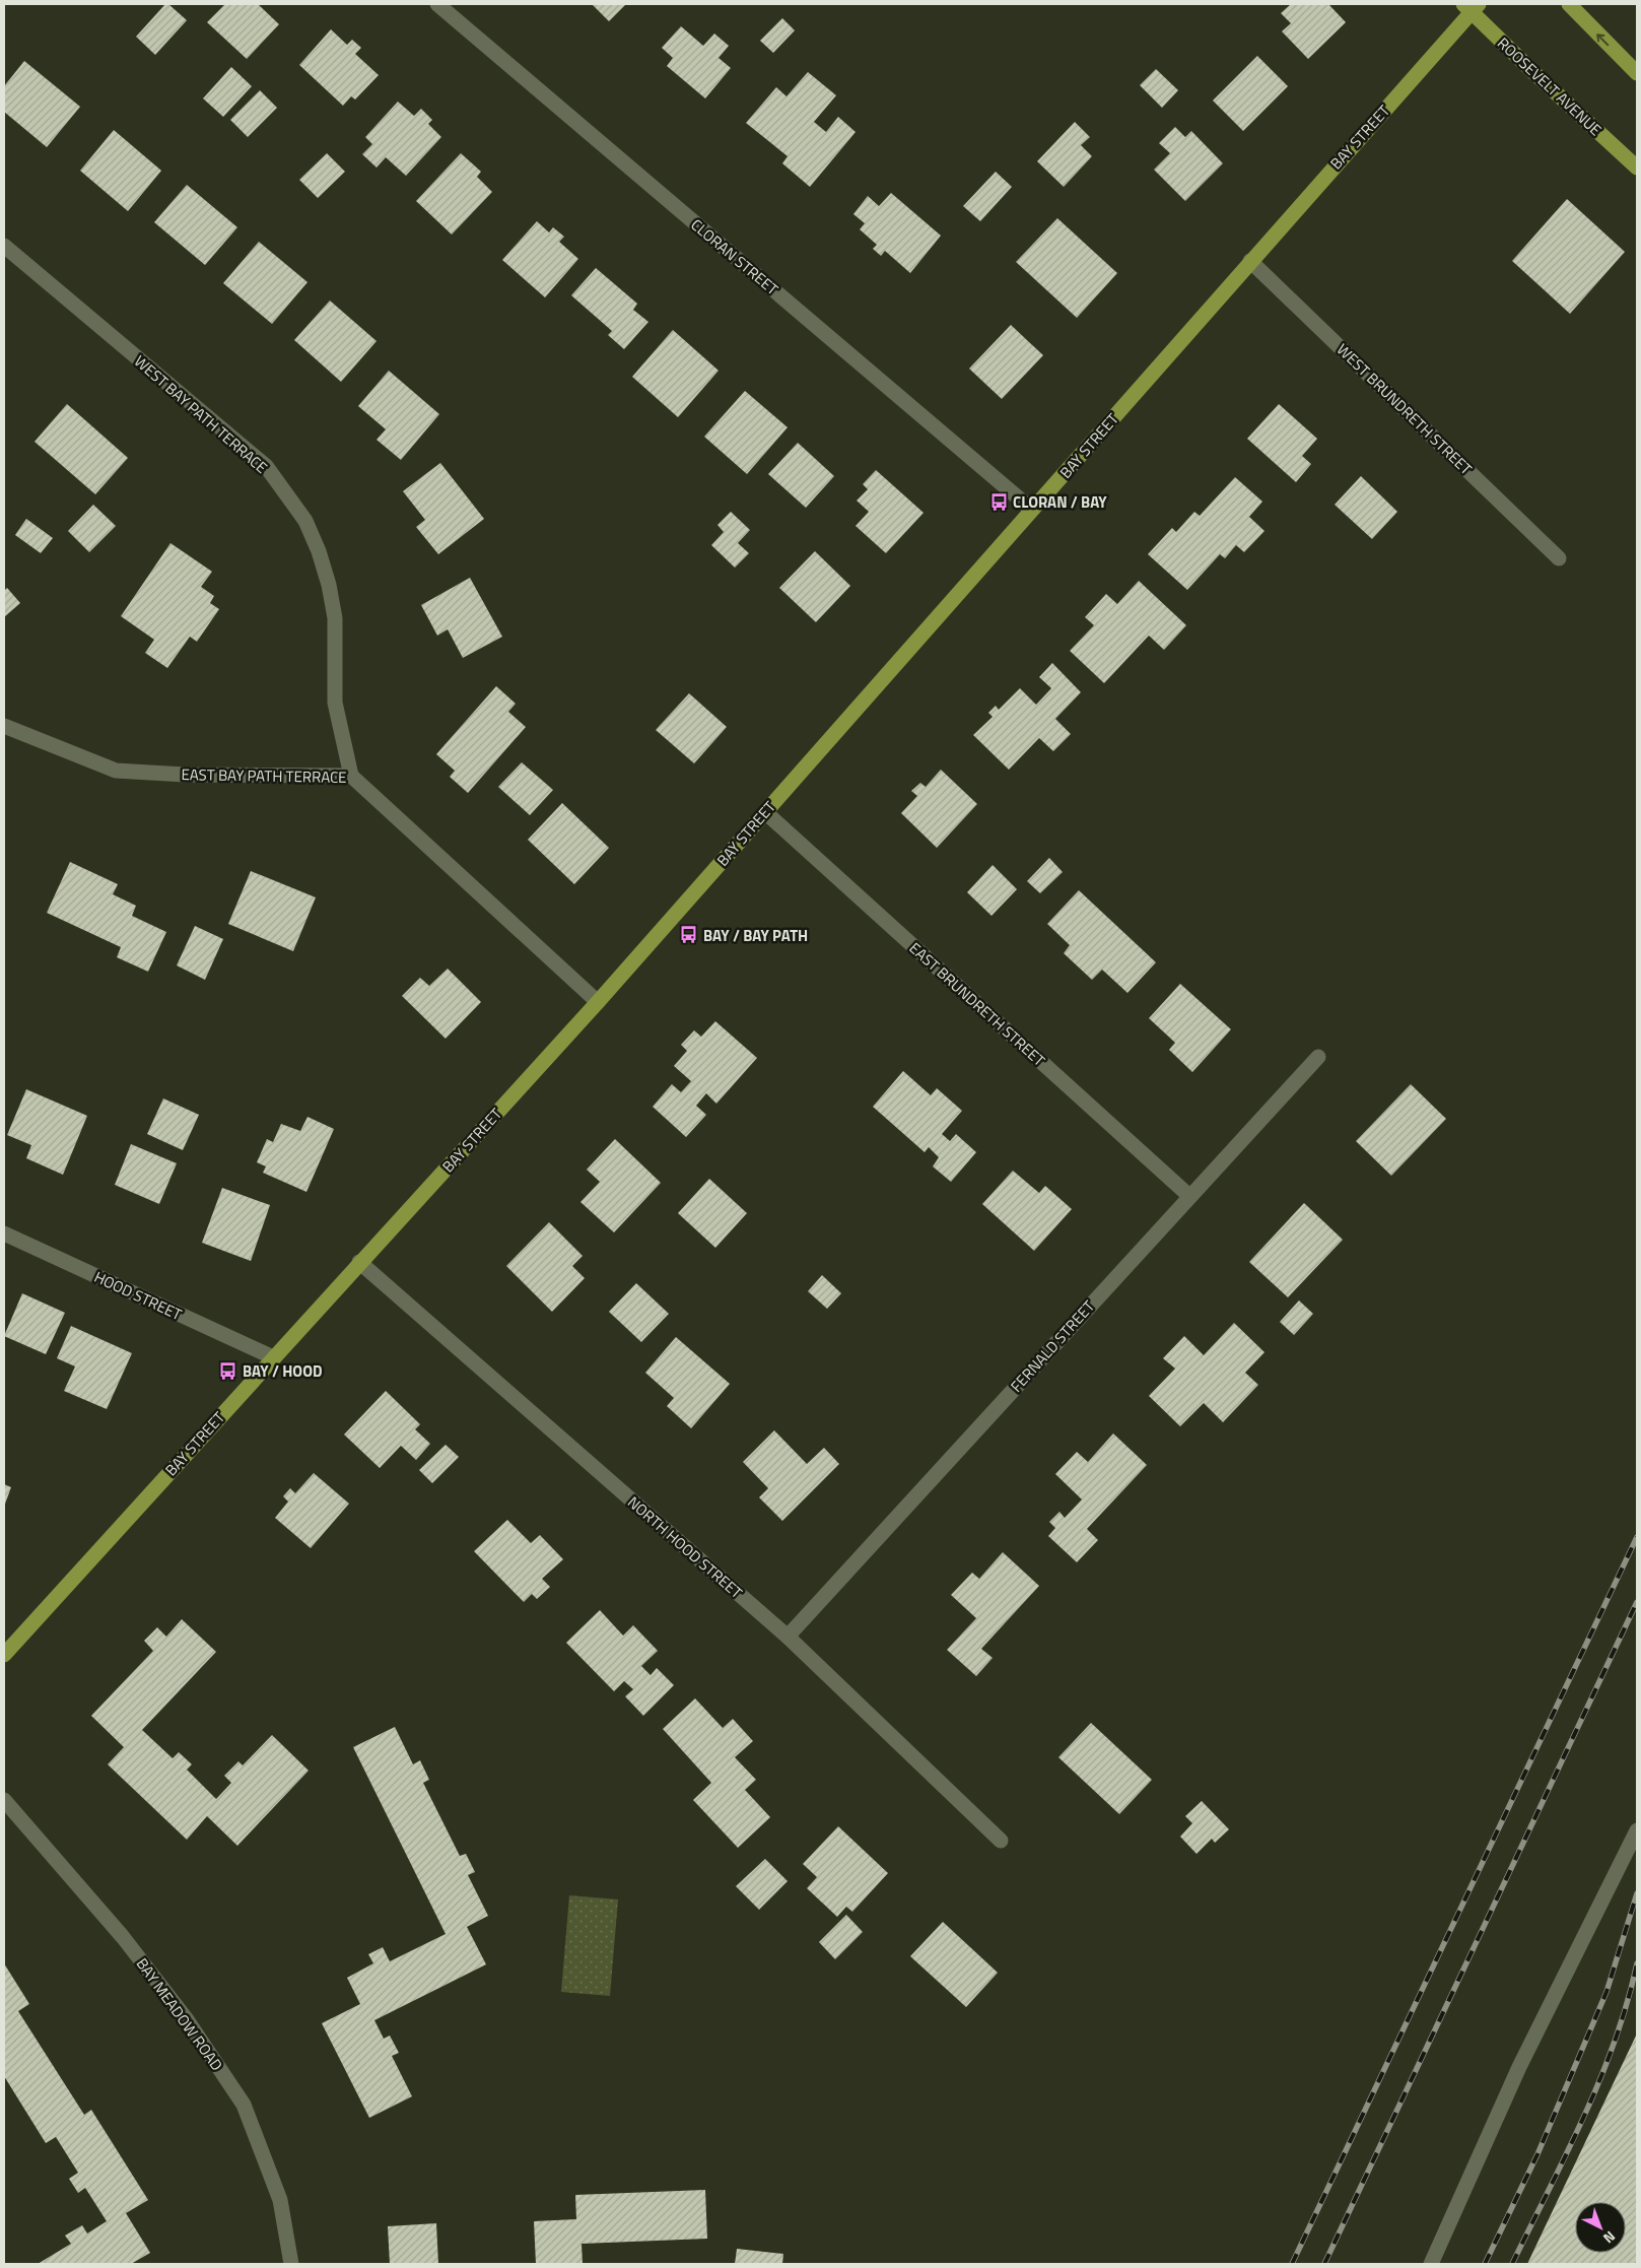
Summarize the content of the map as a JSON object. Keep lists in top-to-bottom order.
{
  "streets": {
    "main road": ["ROOSEVELT AVENUE", "BAY STREET"],
    "street": [
      "CLORAN STREET",
      "WEST BRUNDRETH STREET",
      "WEST BAY PATH TERRACE",
      "EAST BAY PATH TERRACE",
      "EAST BRUNDRETH STREET",
      "HOOD STREET",
      "FERNALD STREET",
      "NORTH HOOD STREET",
      "BAY MEADOW ROAD"
    ]
  },
  "crossings": [
    ["ROOSEVELT AVENUE", "BAY STREET"],
    ["BAY STREET", "CLORAN STREET"],
    ["BAY STREET", "WEST BRUNDRETH STREET"],
    ["BAY STREET", "EAST BAY PATH TERRACE"],
    ["BAY STREET", "EAST BRUNDRETH STREET"],
    ["BAY STREET", "HOOD STREET"],
    ["BAY STREET", "NORTH HOOD STREET"],
    ["WEST BAY PATH TERRACE", "EAST BAY PATH TERRACE"],
    ["EAST BRUNDRETH STREET", "FERNALD STREET"],
    ["FERNALD STREET", "NORTH HOOD STREET"]
  ],
  "places": {
    "bus stop": ["CLORAN / BAY", "BAY / BAY PATH", "BAY / HOOD"]
  },
  "north": "bottom right"
}
